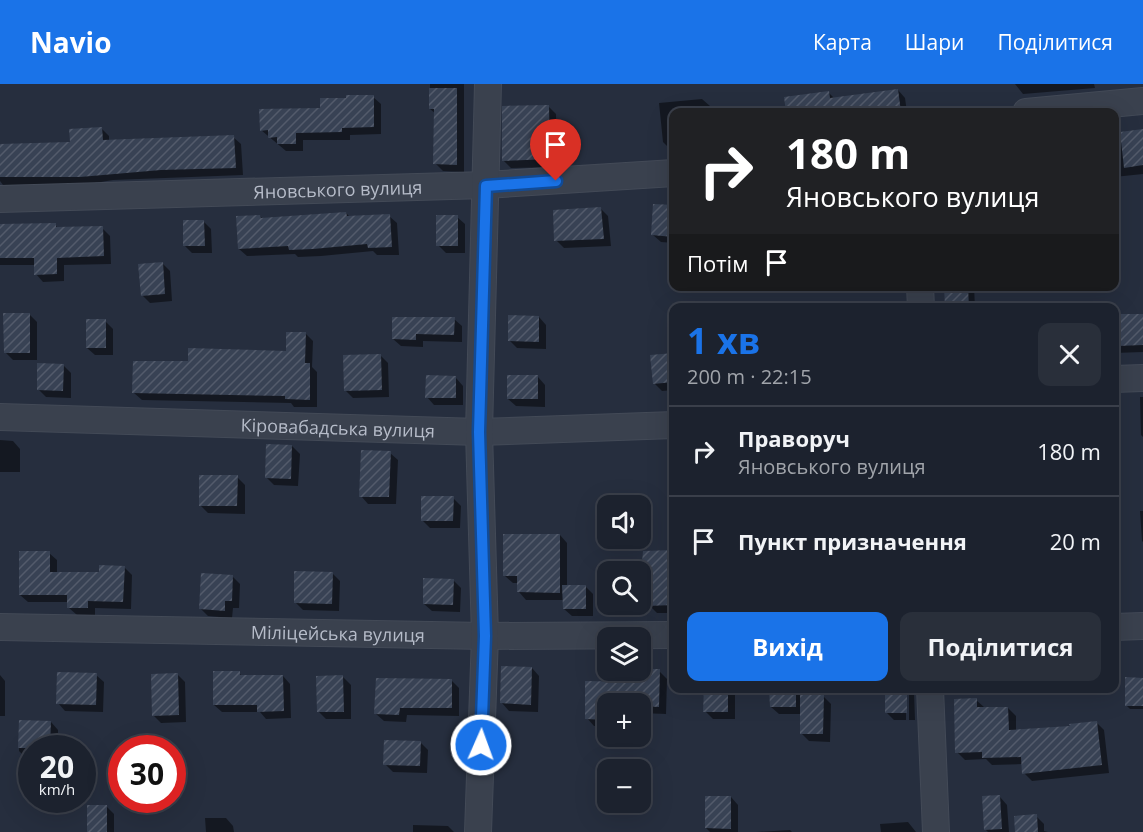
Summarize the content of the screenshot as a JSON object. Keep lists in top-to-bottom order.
{
  "streets": {
    "street": ["Яновського вулиця", "Кіровабадська вулиця", "Міліцейська вулиця"]
  },
  "page": {
    "header": "Navio",
    "nav": ["Карта", "Шари", "Поділитися"],
    "turn": ["180 m", "Яновського вулиця"],
    "then": "Потім",
    "heading": ["1 хв", "200 m · 22:15"],
    "list": [
      {
        "name": "Праворуч",
        "note": "Яновського вулиця",
        "value": "180 m"
      },
      {
        "name": "Пункт призначення",
        "value": "20 m"
      }
    ],
    "map_buttons": ["+", "−"],
    "buttons": ["Вихід", "Поділитися"],
    "speed": "20 km/h",
    "limit": "30"
  }
}
